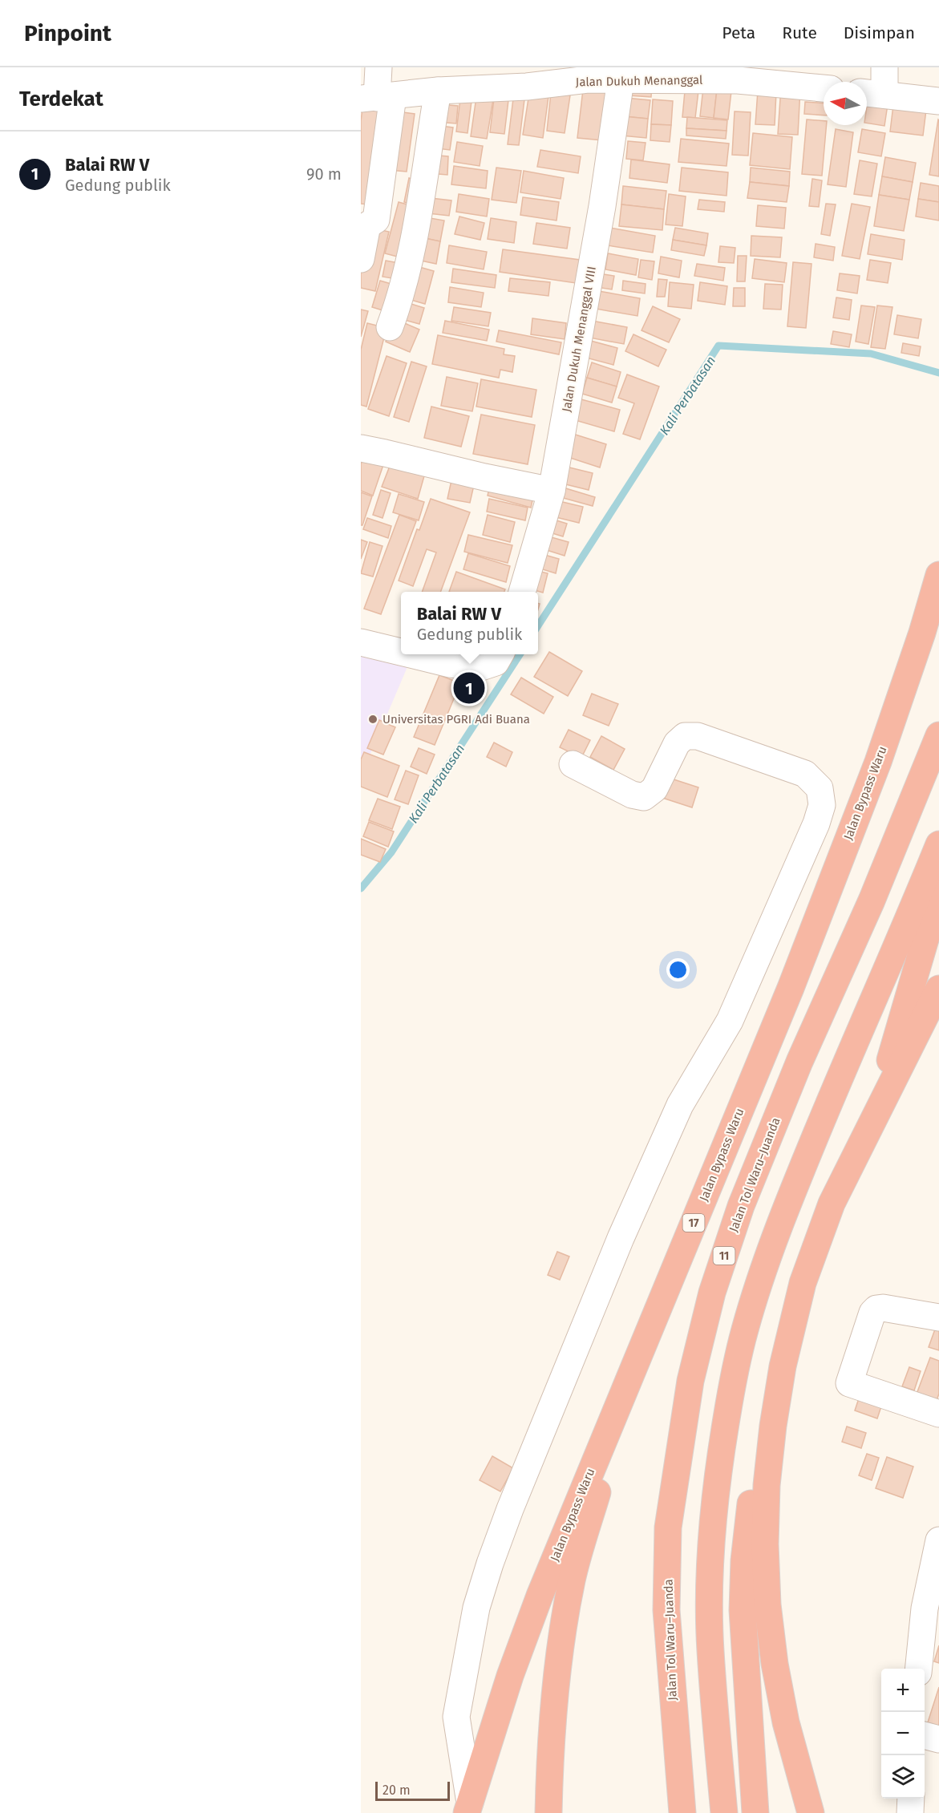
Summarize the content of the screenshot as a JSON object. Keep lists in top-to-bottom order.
{
  "streets": {
    "highway": [
      "Jalan Bypass Waru",
      "Jalan Tol Waru–Juanda",
      "17",
      "11"
    ],
    "street": ["Jalan Dukuh Menanggal", "Jalan Dukuh Menanggal VIII"]
  },
  "crossings": [
    ["Jalan Dukuh Menanggal", "Jalan Dukuh Menanggal VIII"]
  ],
  "water": ["Kali Perbatasan"],
  "places": ["Universitas PGRI Adi Buana"],
  "scale_bar": "20 m",
  "north": "left",
  "page": {
    "header": "Pinpoint",
    "nav": ["Peta", "Rute", "Disimpan"],
    "heading": "Terdekat",
    "list": [
      {
        "mark": "1",
        "name": "Balai RW V",
        "note": "Gedung publik",
        "value": "90 m"
      }
    ],
    "popup": ["Balai RW V", "Gedung publik"],
    "pins": "1",
    "map_buttons": ["+", "−"],
    "scale": "20 m"
  }
}
